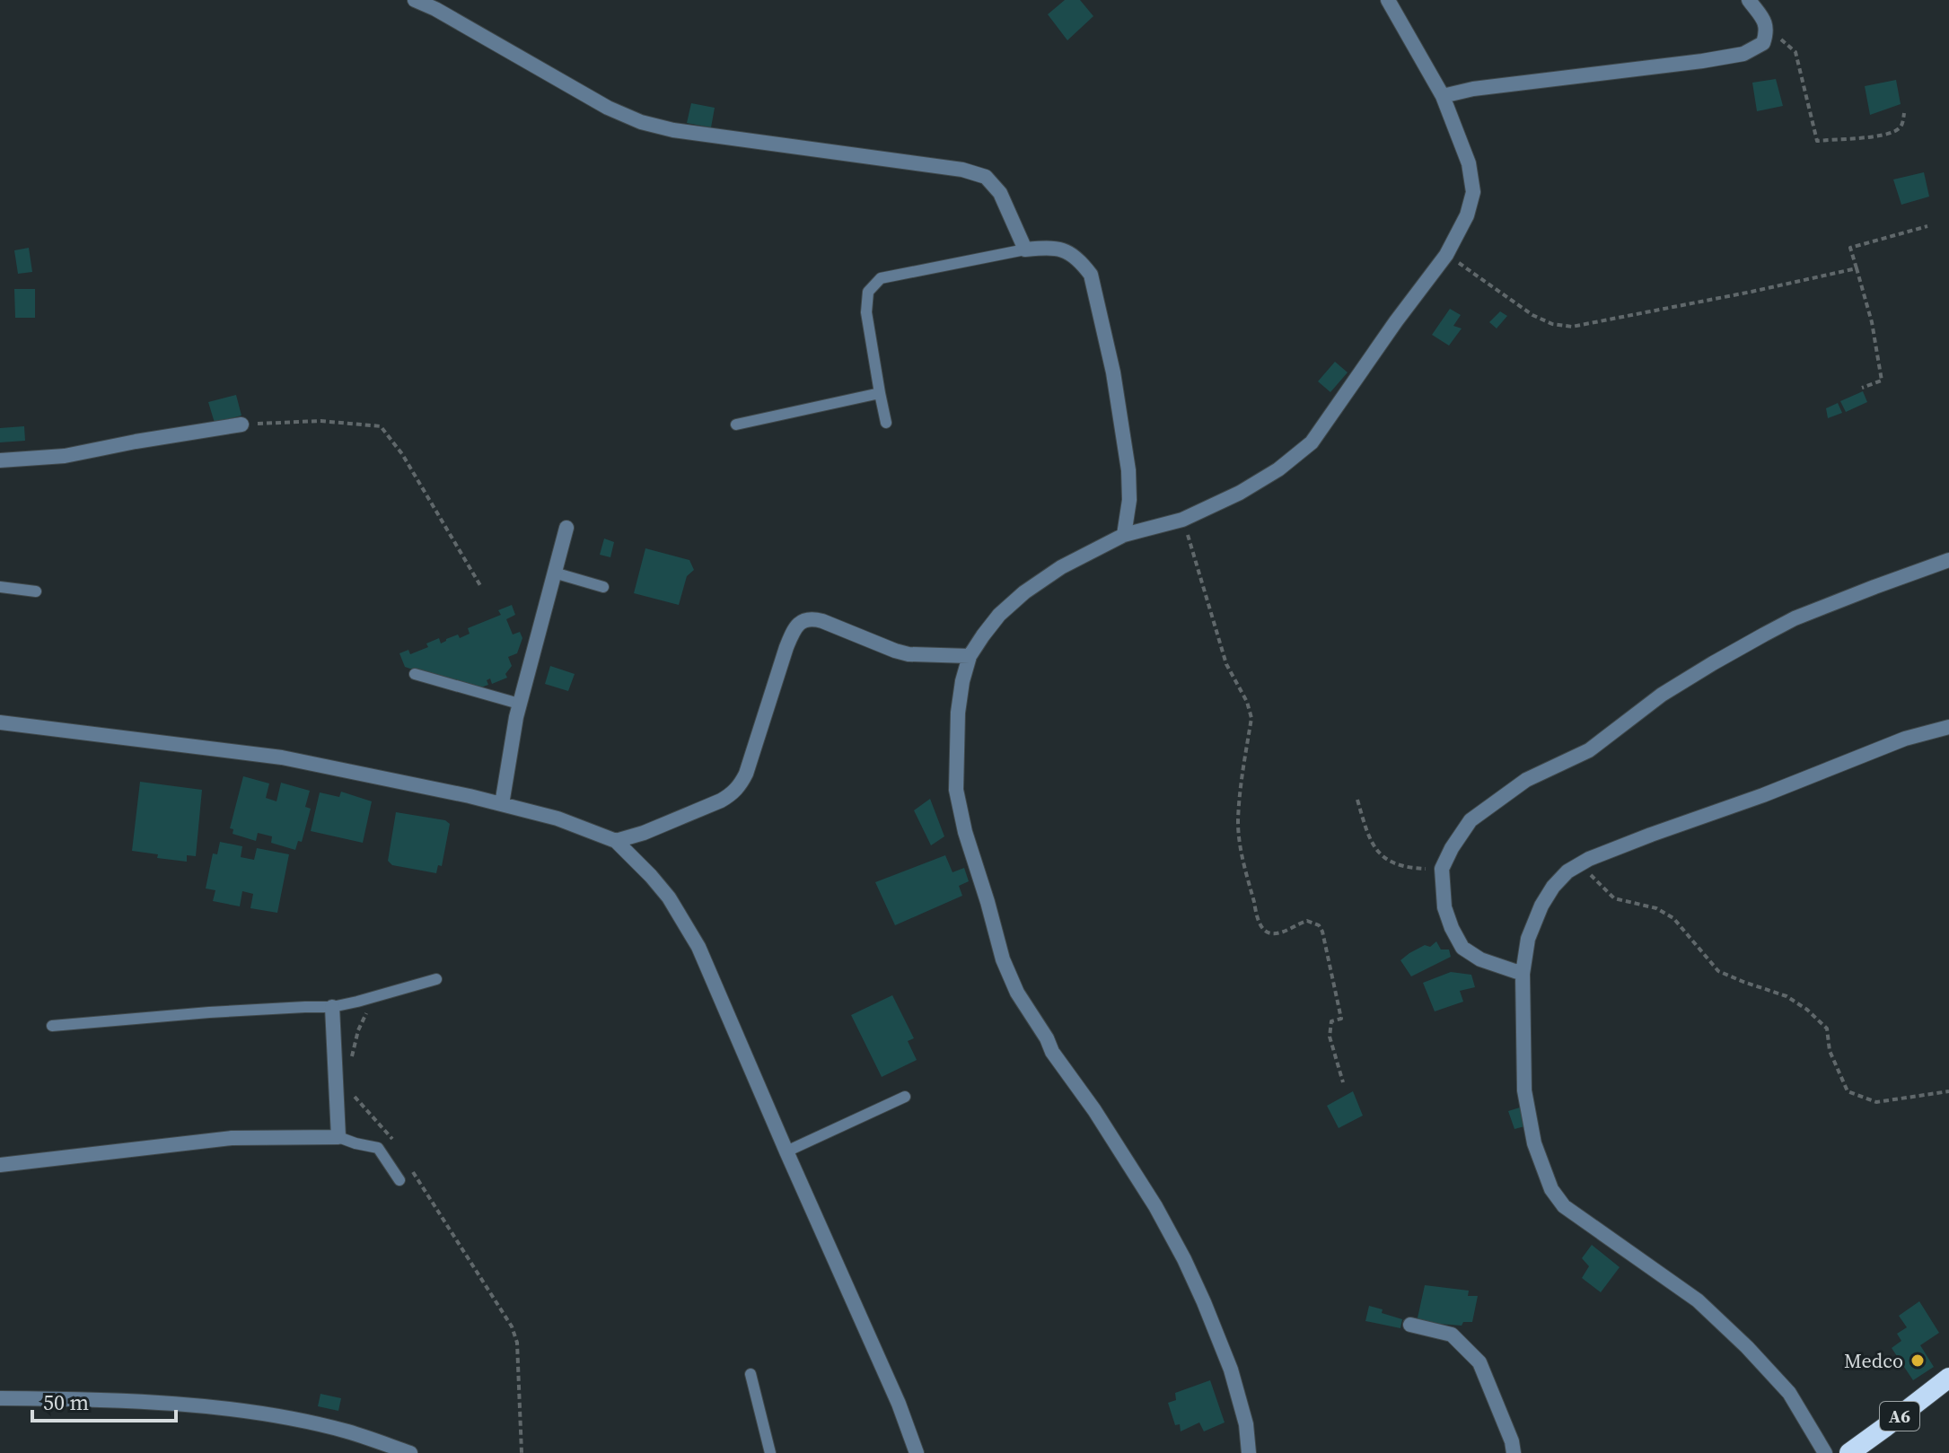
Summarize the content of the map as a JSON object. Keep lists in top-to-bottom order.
{
  "streets": {
    "highway": ["A6"]
  },
  "places": ["Medco"],
  "scale_bar": "50 m"
}
